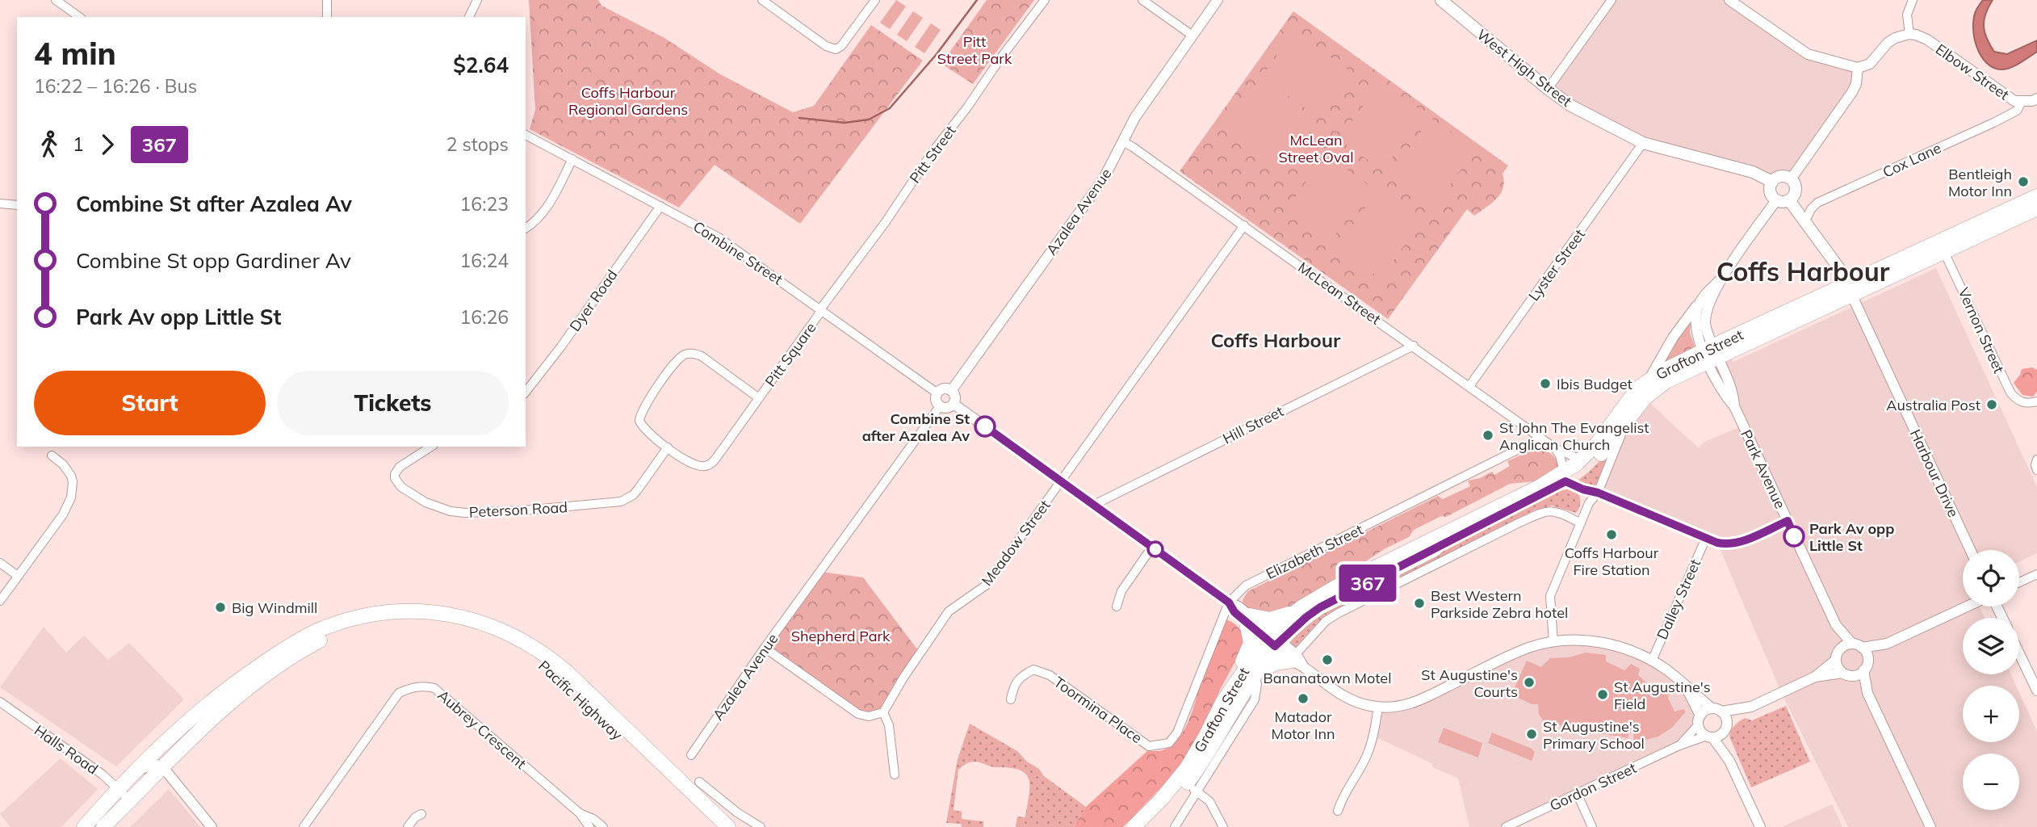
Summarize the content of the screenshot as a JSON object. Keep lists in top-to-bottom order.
{
  "streets": {
    "highway": ["Grafton Street", "Pacific Highway"],
    "main road": ["West High Street"],
    "street": [
      "Elbow Street",
      "Pitt Street",
      "Cox Lane",
      "Azalea Avenue",
      "Combine Street",
      "Lyster Street",
      "McLean Street",
      "Dyer Road",
      "Vernon Street",
      "Pitt Square",
      "Hill Street",
      "Park Avenue",
      "Harbour Drive",
      "Peterson Road",
      "Meadow Street",
      "Elizabeth Street",
      "Dalley Street",
      "Toormina Place",
      "Aubrey Crescent",
      "Halls Road",
      "Gordon Street"
    ]
  },
  "crossings": [
    ["West High Street", "Lyster Street"],
    ["Elbow Street", "Cox Lane"],
    ["Pitt Street", "Combine Street"],
    ["Pitt Street", "Pitt Square"],
    ["Azalea Avenue", "Combine Street"],
    ["Azalea Avenue", "McLean Street"],
    ["Combine Street", "Dyer Road"],
    ["Combine Street", "Pitt Square"],
    ["Lyster Street", "McLean Street"],
    ["McLean Street", "Grafton Street"],
    ["McLean Street", "Hill Street"],
    ["McLean Street", "Meadow Street"],
    ["McLean Street", "Elizabeth Street"],
    ["Vernon Street", "Grafton Street"],
    ["Pitt Square", "Peterson Road"],
    ["Grafton Street", "Park Avenue"],
    ["Grafton Street", "Harbour Drive"],
    ["Elizabeth Street", "Toormina Place"],
    ["Pacific Highway", "Halls Road"]
  ],
  "districts": ["Coffs Harbour", "Coffs Harbour"],
  "parks": [
    "Pitt Street Park",
    "Coffs Harbour Regional Gardens",
    "McLean Street Oval",
    "Shepherd Park"
  ],
  "places": [
    "Bentleigh Motor Inn",
    "Ibis Budget",
    "Australia Post",
    "Combine St after Azalea Av",
    "St John The Evangelist Anglican Church",
    "Coffs Harbour Fire Station",
    "Park Av opp Little St",
    "Best Western Parkside Zebra hotel",
    "Big Windmill",
    "Bananatown Motel",
    "St Augustine's Courts",
    "St Augustine's Field",
    "Matador Motor Inn",
    "St Augustine's Primary School"
  ],
  "lines": ["bus line 367"],
  "page": {
    "on_map": "367",
    "heading": ["4 min", "16:22 – 16:26 · Bus", "$2.64"],
    "legs": ["1", "367", "2 stops"],
    "list": [
      {
        "name": "Combine St after Azalea Av",
        "value": "16:23"
      },
      {
        "name": "Combine St opp Gardiner Av",
        "value": "16:24"
      },
      {
        "name": "Park Av opp Little St",
        "value": "16:26"
      }
    ],
    "buttons": ["Start", "Tickets"],
    "map_buttons": ["+", "−"]
  }
}
